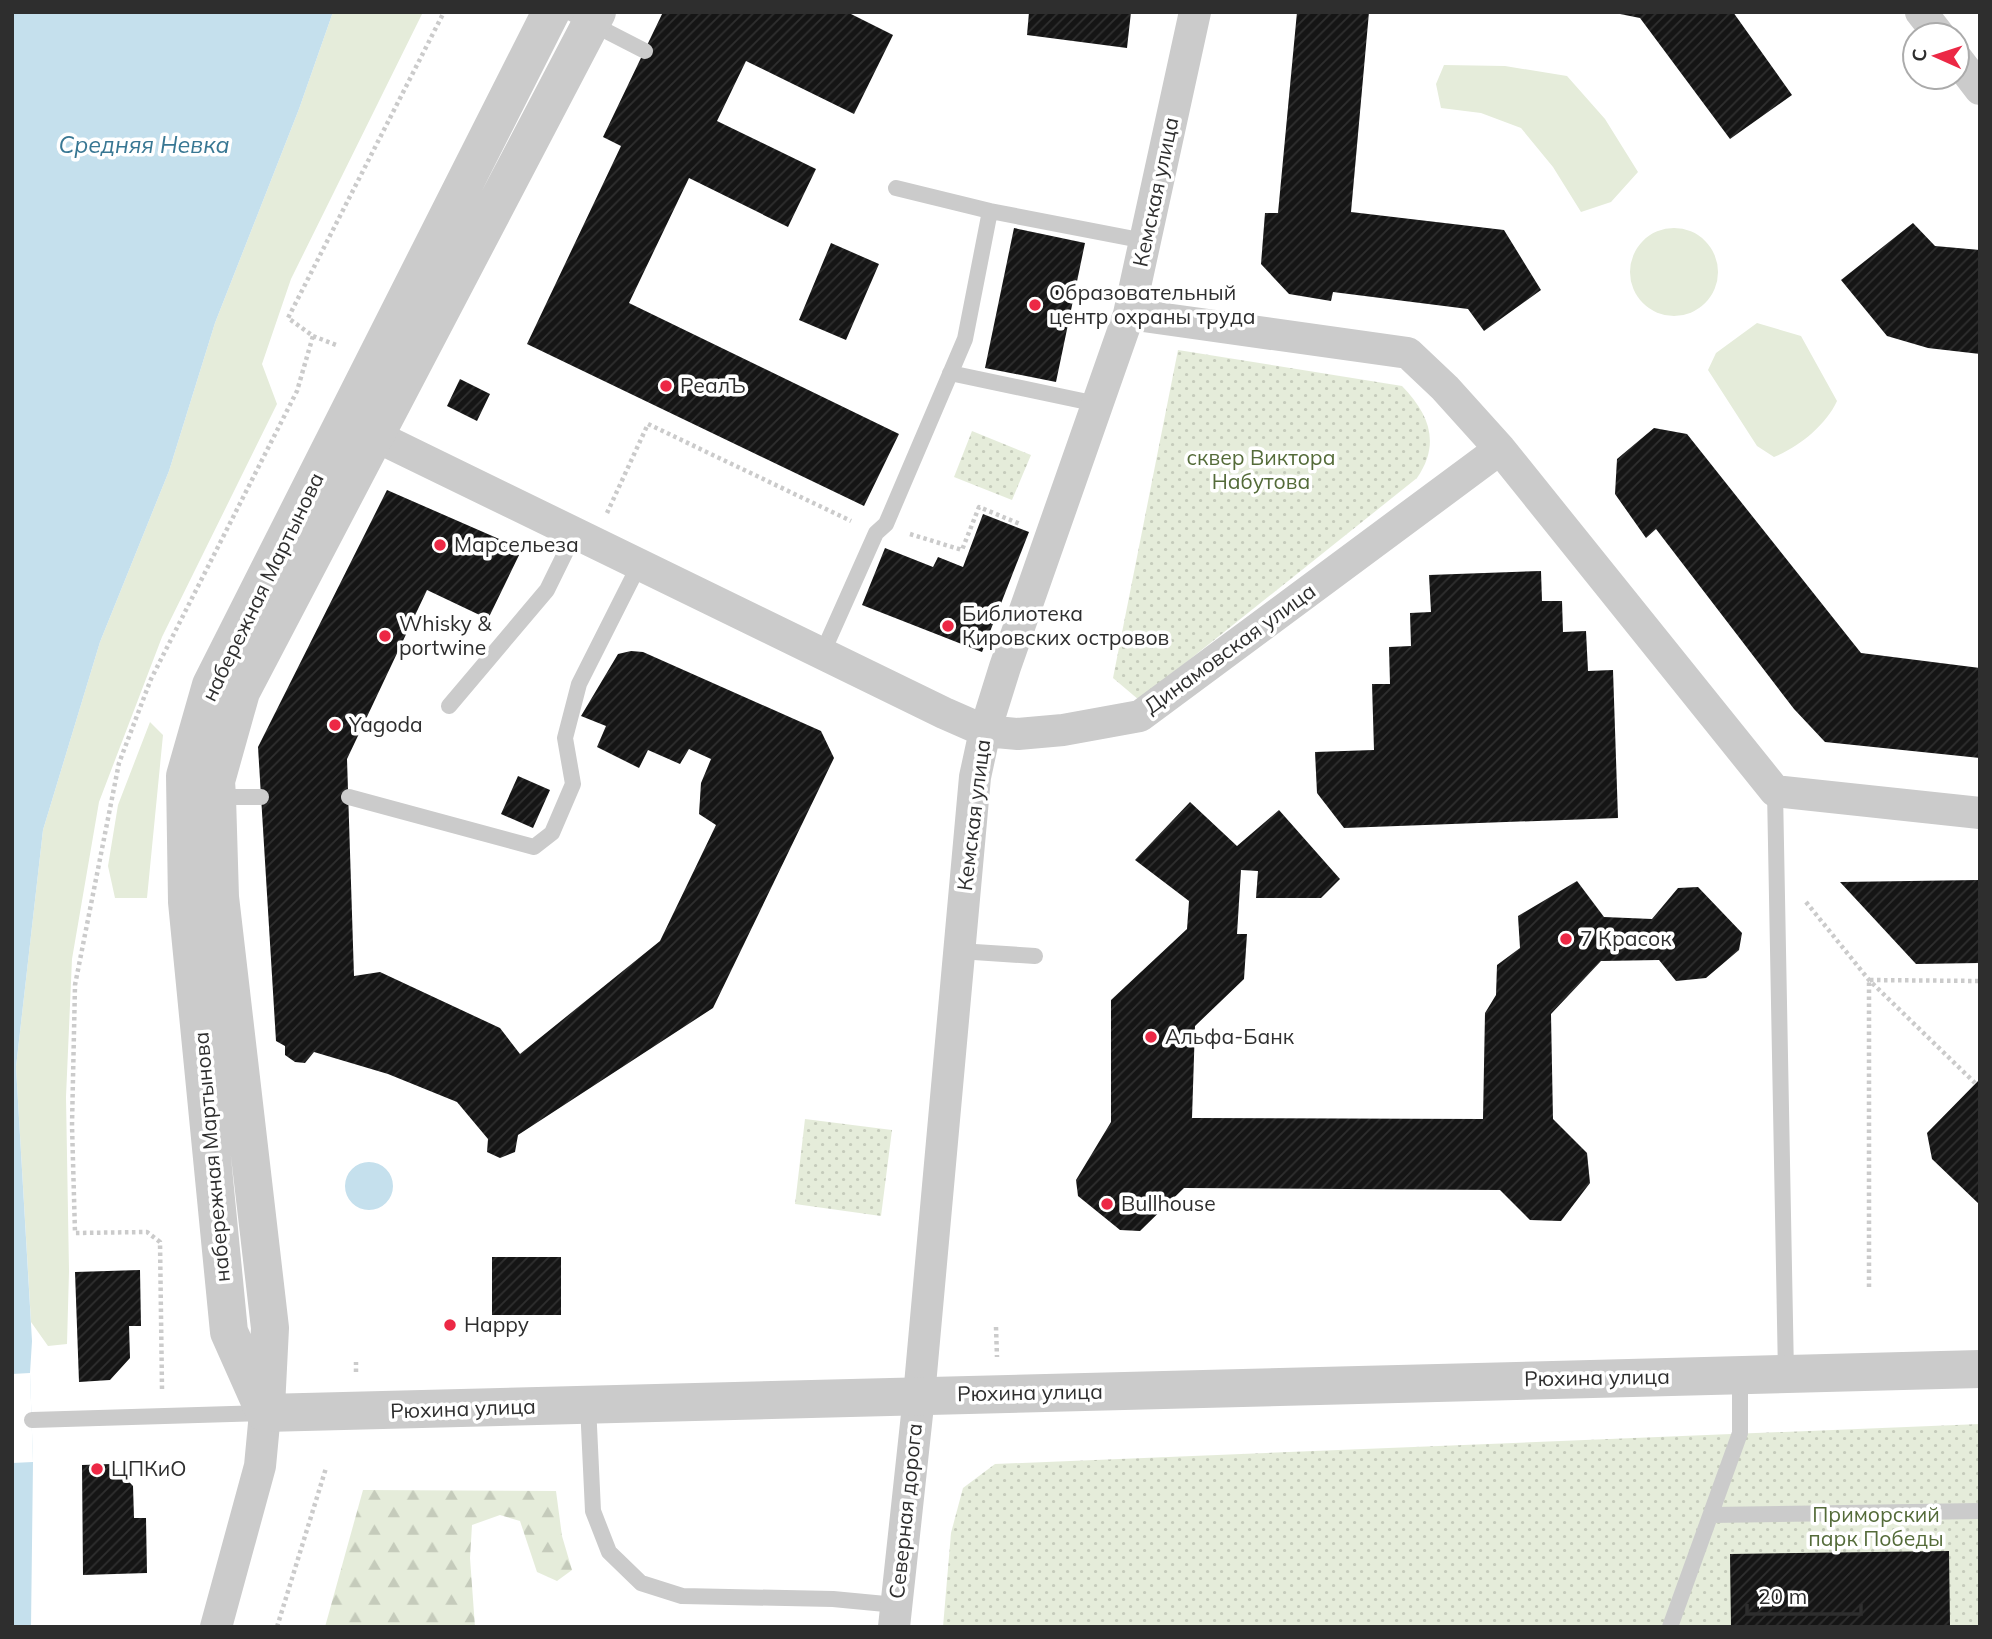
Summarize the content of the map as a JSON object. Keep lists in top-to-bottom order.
{
  "streets": {
    "street": [
      "Кемская улица",
      "набережная Мартынова",
      "Динамовская улица",
      "Рюхина улица",
      "Северная дорога"
    ]
  },
  "crossings": [
    ["Кемская улица", "Динамовская улица"],
    ["Кемская улица", "Рюхина улица"],
    ["Кемская улица", "Северная дорога"],
    ["набережная Мартынова", "Динамовская улица"],
    ["набережная Мартынова", "Рюхина улица"],
    ["Рюхина улица", "Северная дорога"]
  ],
  "water": ["Средняя Невка"],
  "parks": ["сквер Виктора Набутова", "Приморский парк Победы"],
  "places": [
    "Образовательный центр охраны труда",
    "РеалЪ",
    "Марсельеза",
    "Библиотека Кировских островов",
    "Whisky & portwine",
    "Yagoda",
    "7 Красок",
    "Альфа-Банк",
    "Bullhouse",
    "Happy",
    "ЦПКиО"
  ],
  "scale_bar": "20 m",
  "north": "left"
}
